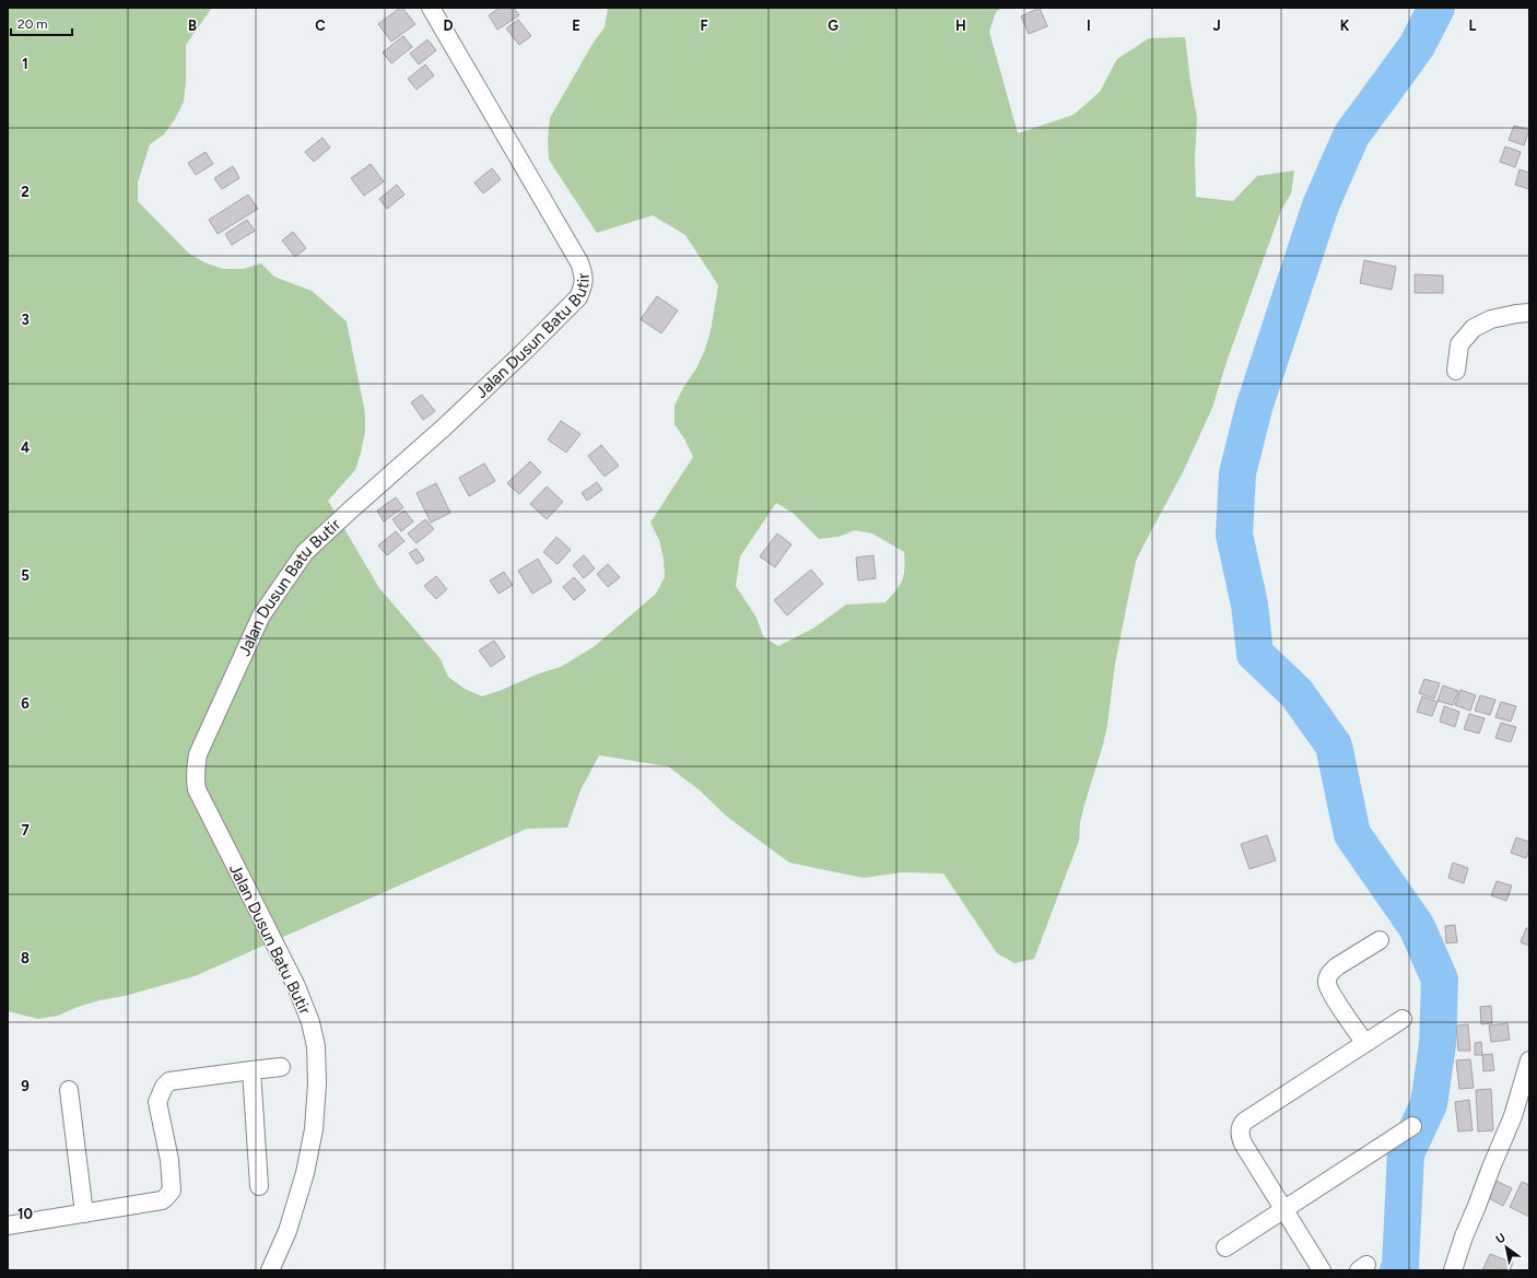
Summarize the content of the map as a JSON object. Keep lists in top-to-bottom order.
{
  "streets": {
    "street": ["Jalan Dusun Batu Butir"]
  },
  "scale_bar": "20 m",
  "north": "top left",
  "grid": {
    "columns": [
      "B",
      "C",
      "D",
      "E",
      "F",
      "G",
      "H",
      "I",
      "J",
      "K",
      "L"
    ],
    "rows": [
      "1",
      "2",
      "3",
      "4",
      "5",
      "6",
      "7",
      "8",
      "9",
      "10"
    ]
  }
}
